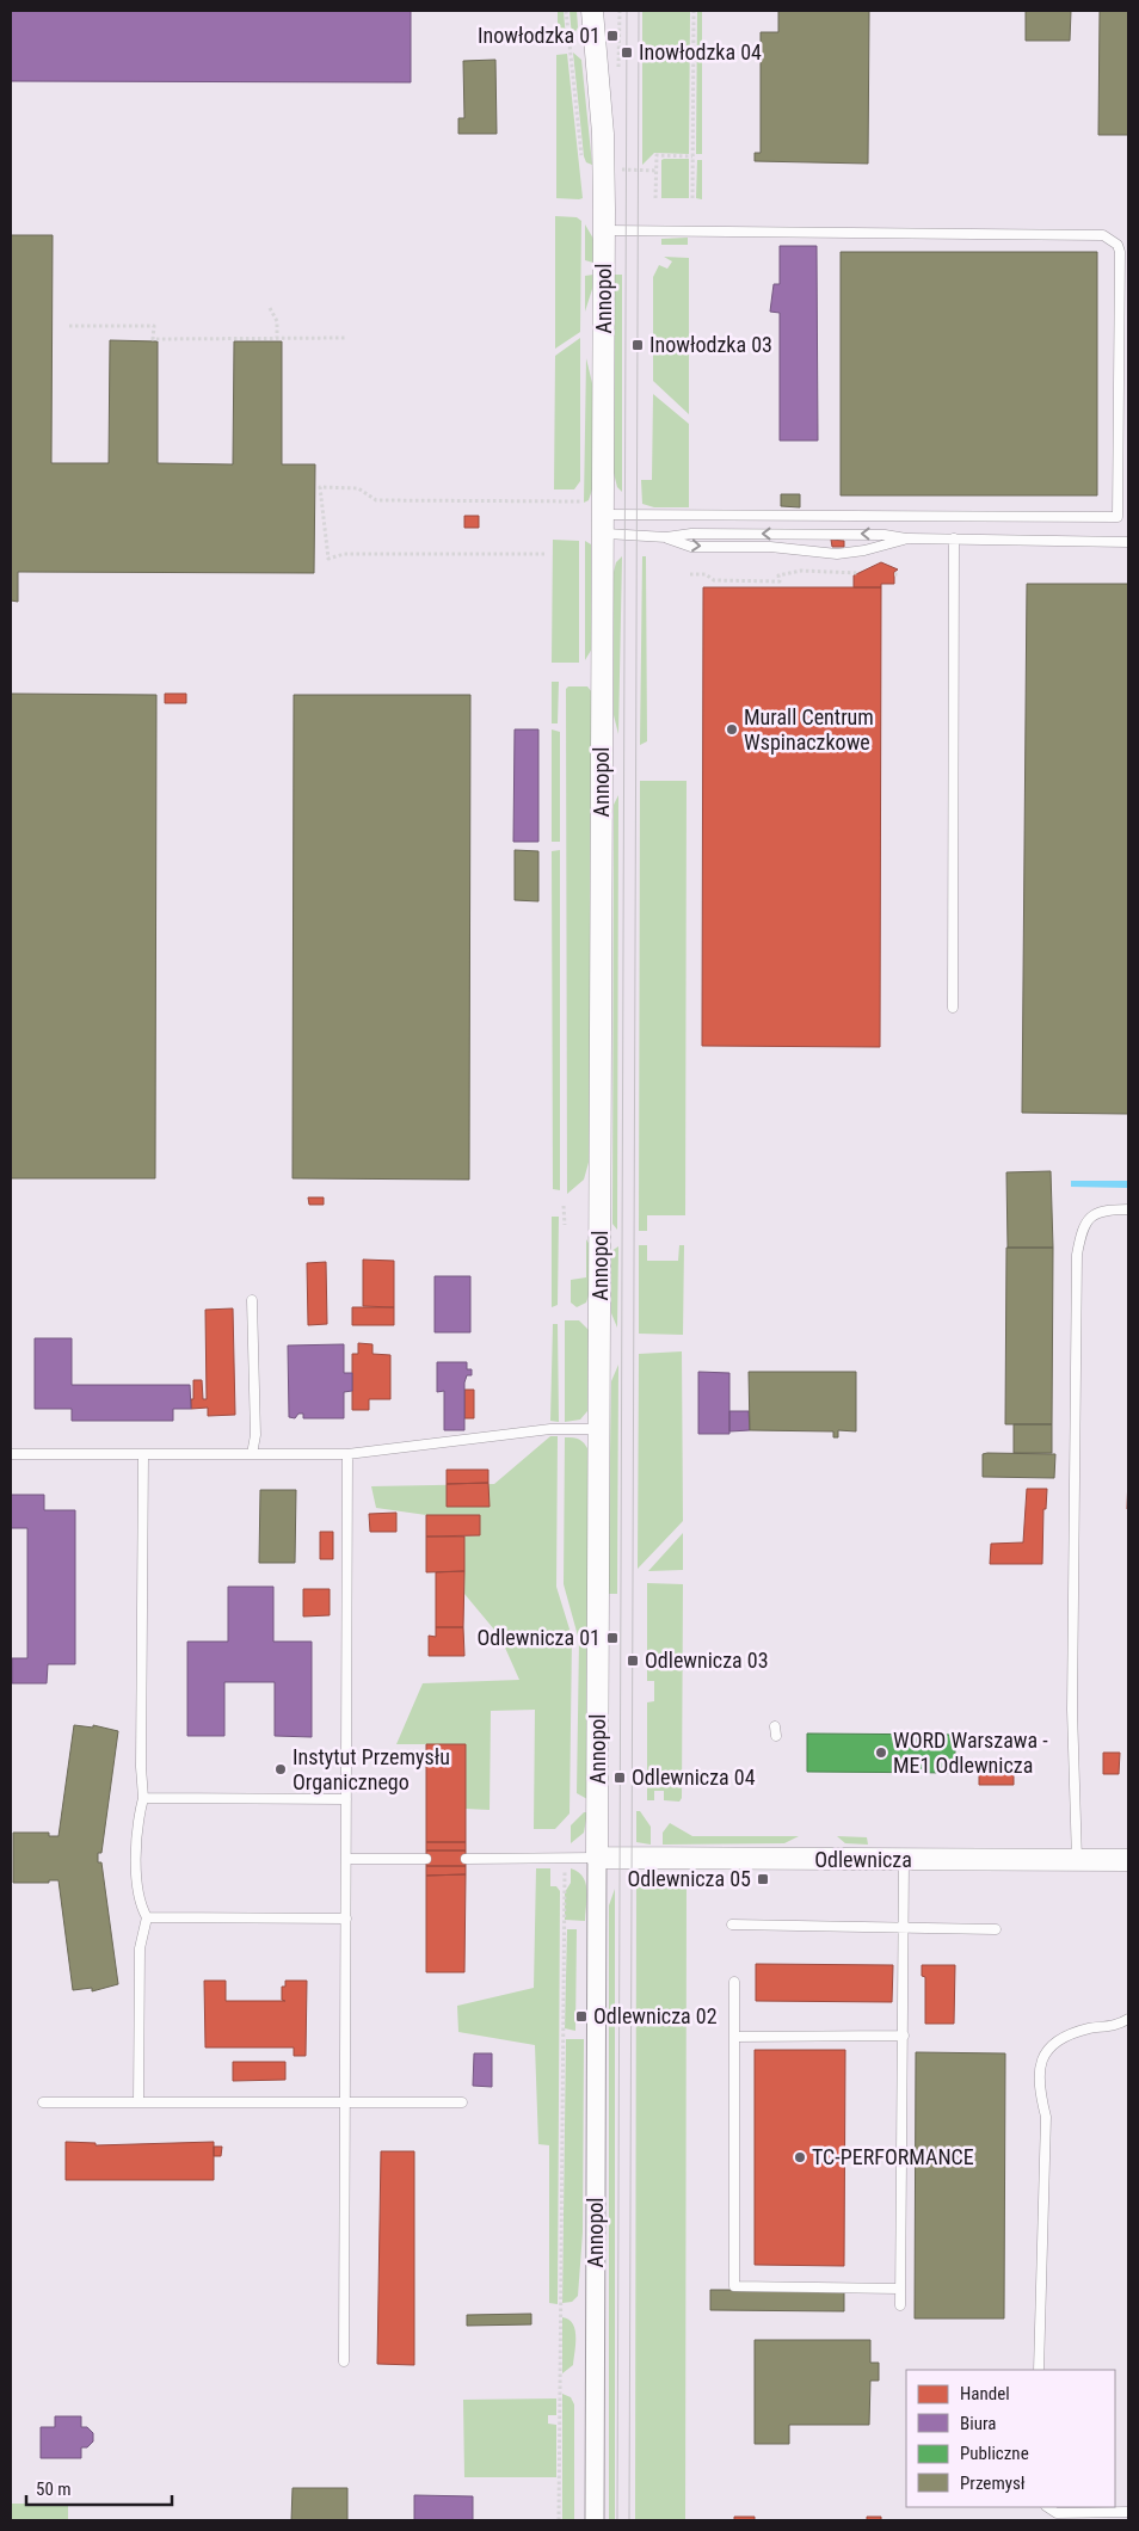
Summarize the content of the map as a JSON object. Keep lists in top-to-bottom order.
{
  "streets": {
    "street": ["Annopol", "Odlewnicza"]
  },
  "crossings": [
    ["Annopol", "Odlewnicza"]
  ],
  "places": {
    "transit": [
      "Inowłodzka 01",
      "Inowłodzka 04",
      "Inowłodzka 03",
      "Odlewnicza 01",
      "Odlewnicza 03",
      "Odlewnicza 04",
      "Odlewnicza 05",
      "Odlewnicza 02"
    ],
    "other": [
      "Murall Centrum Wspinaczkowe",
      "WORD Warszawa - ME1 Odlewnicza",
      "Instytut Przemysłu Organicznego",
      "TC-PERFORMANCE"
    ]
  },
  "legend": [
    "Handel",
    "Biura",
    "Publiczne",
    "Przemysł"
  ],
  "scale_bar": "50 m"
}
